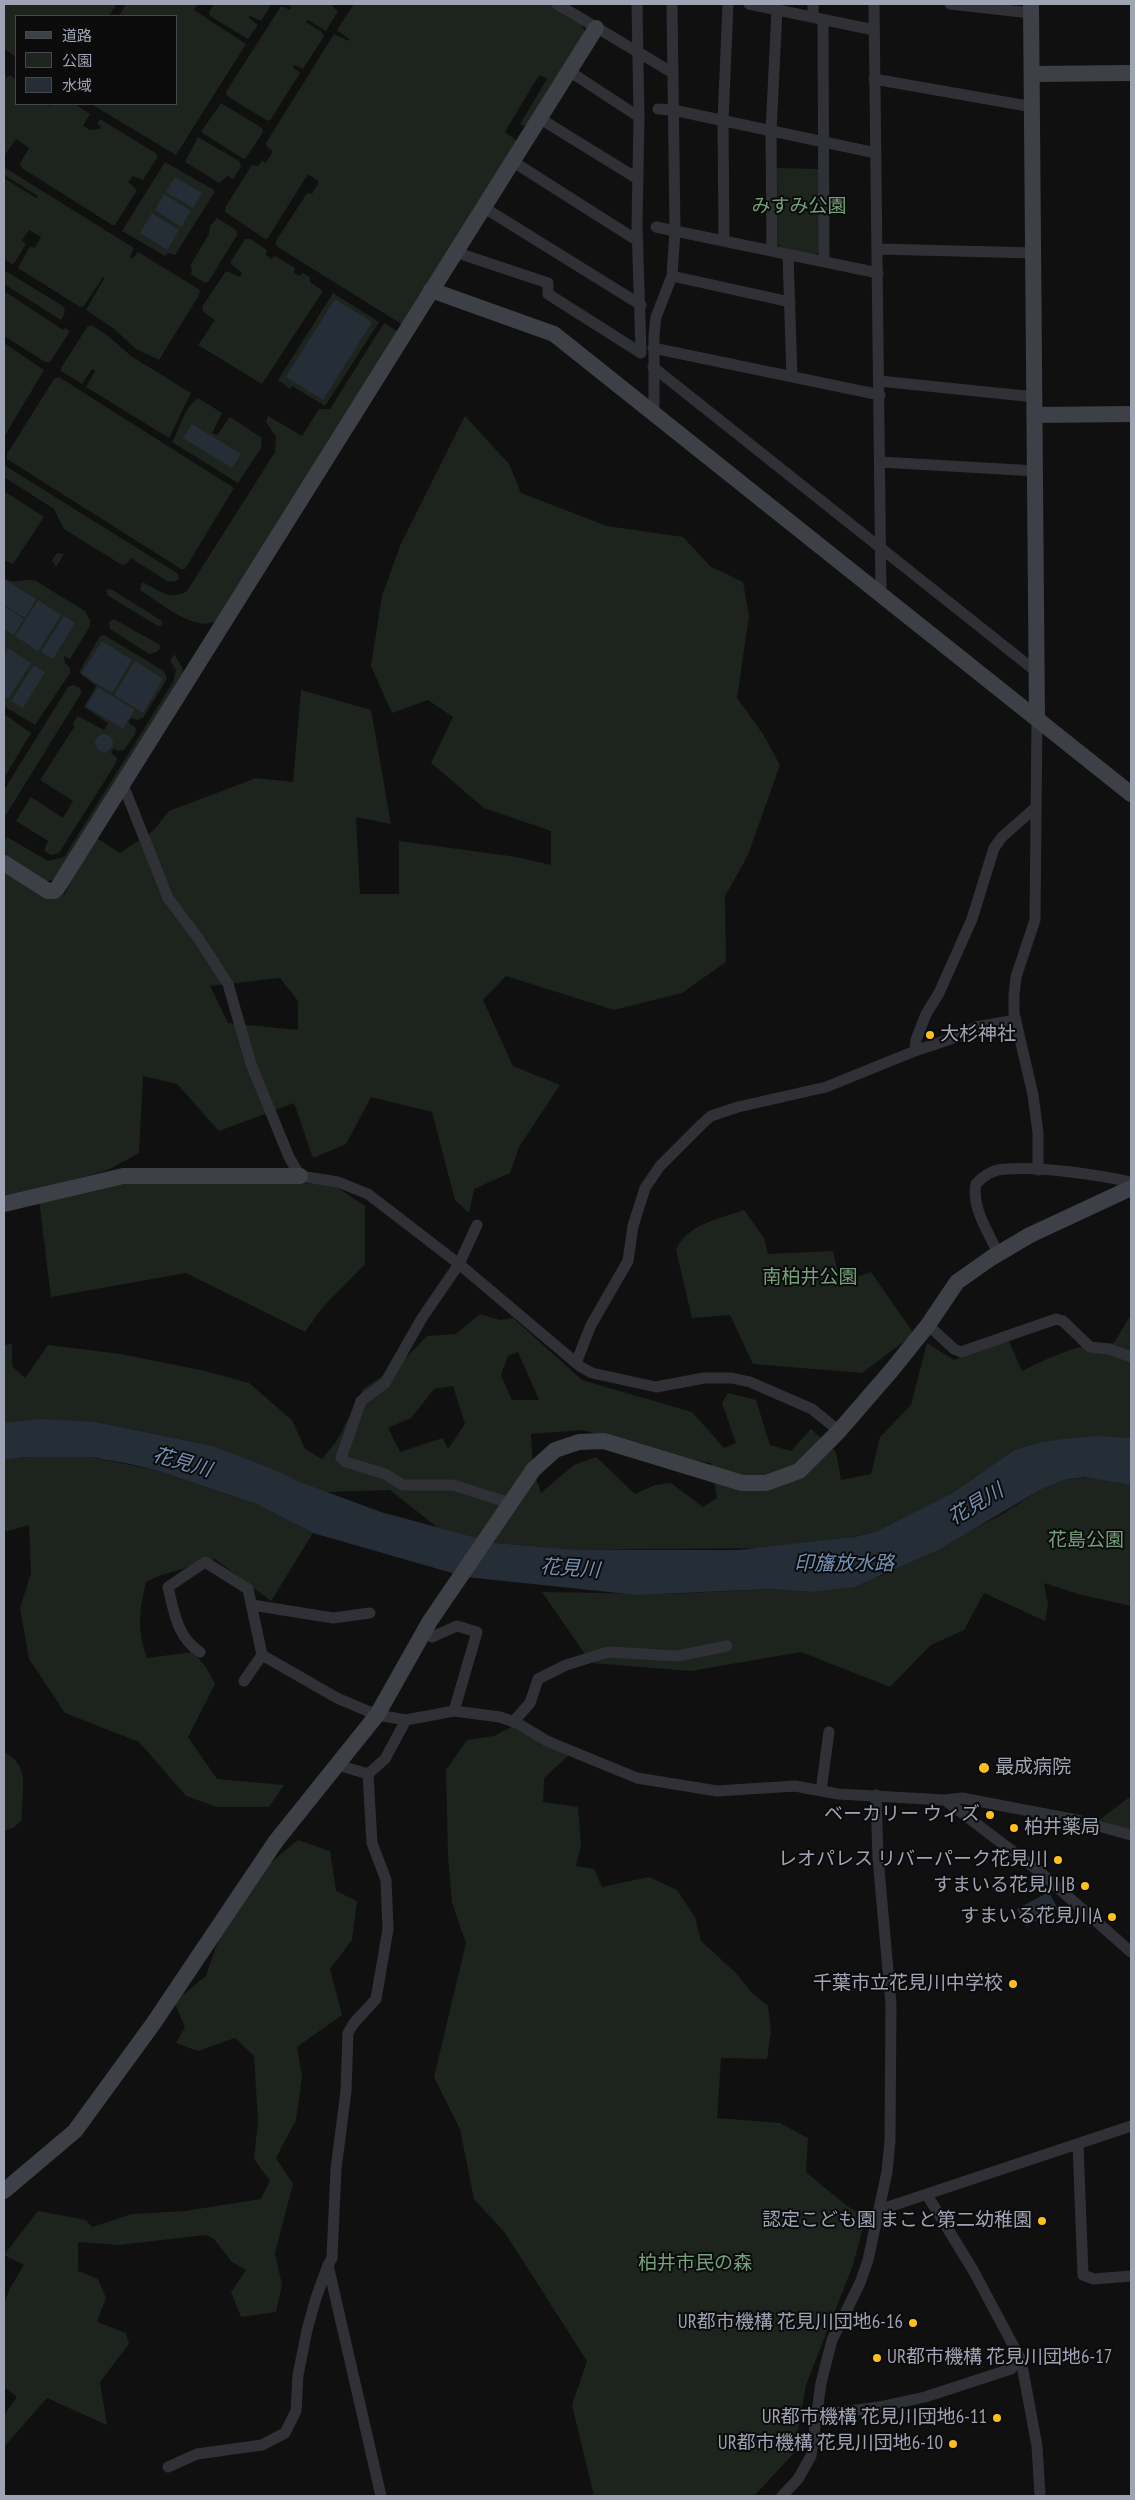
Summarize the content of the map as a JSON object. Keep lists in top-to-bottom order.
{
  "water": ["花見川", "印旛放水路"],
  "parks": [
    "みすみ公園",
    "南柏井公園",
    "花島公園",
    "柏井市民の森"
  ],
  "places": [
    "大杉神社",
    "最成病院",
    "ベーカリー ウィズ",
    "柏井薬局",
    "レオパレス リバーパーク花見川",
    "すまいる花見川B",
    "すまいる花見川A",
    "千葉市立花見川中学校",
    "認定こども園 まこと第二幼稚園",
    "UR都市機構 花見川団地6-16",
    "UR都市機構 花見川団地6-17",
    "UR都市機構 花見川団地6-11",
    "UR都市機構 花見川団地6-10"
  ],
  "legend": ["道路", "公園", "水域"]
}
